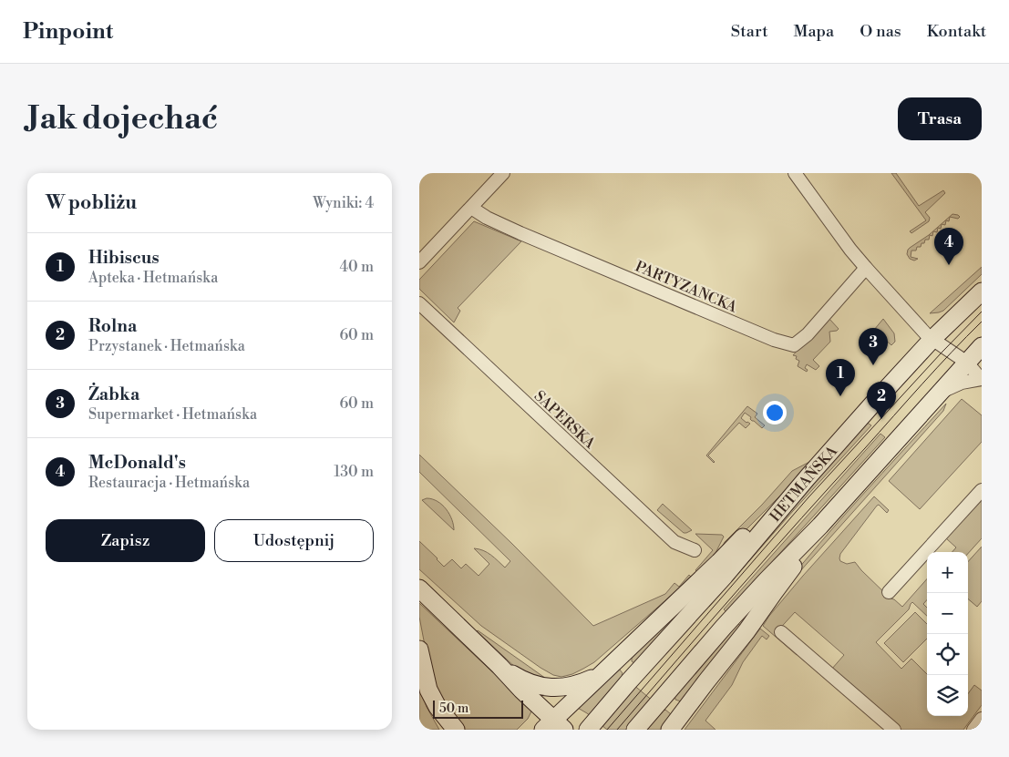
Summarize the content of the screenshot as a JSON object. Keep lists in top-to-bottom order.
{
  "streets": {
    "main road": ["HETMAŃSKA"],
    "street": ["PARTYZANCKA", "SAPERSKA"]
  },
  "scale_bar": "50 m",
  "page": {
    "header": "Pinpoint",
    "nav": [
      "Start",
      "Mapa",
      "O nas",
      "Kontakt"
    ],
    "buttons": [
      "Trasa",
      ["Zapisz", "Udostępnij"]
    ],
    "title": "Jak dojechać",
    "heading": ["W pobliżu", "Wyniki: 4"],
    "pins": [
      "4",
      "3",
      "1",
      "2"
    ],
    "list": [
      {
        "mark": "1",
        "name": "Hibiscus",
        "note": "Apteka · Hetmańska",
        "value": "40 m"
      },
      {
        "mark": "2",
        "name": "Rolna",
        "note": "Przystanek · Hetmańska",
        "value": "60 m"
      },
      {
        "mark": "3",
        "name": "Żabka",
        "note": "Supermarket · Hetmańska",
        "value": "60 m"
      },
      {
        "mark": "4",
        "name": "McDonald's",
        "note": "Restauracja · Hetmańska",
        "value": "130 m"
      }
    ],
    "map_buttons": ["+", "−"],
    "scale": "50 m"
  }
}
